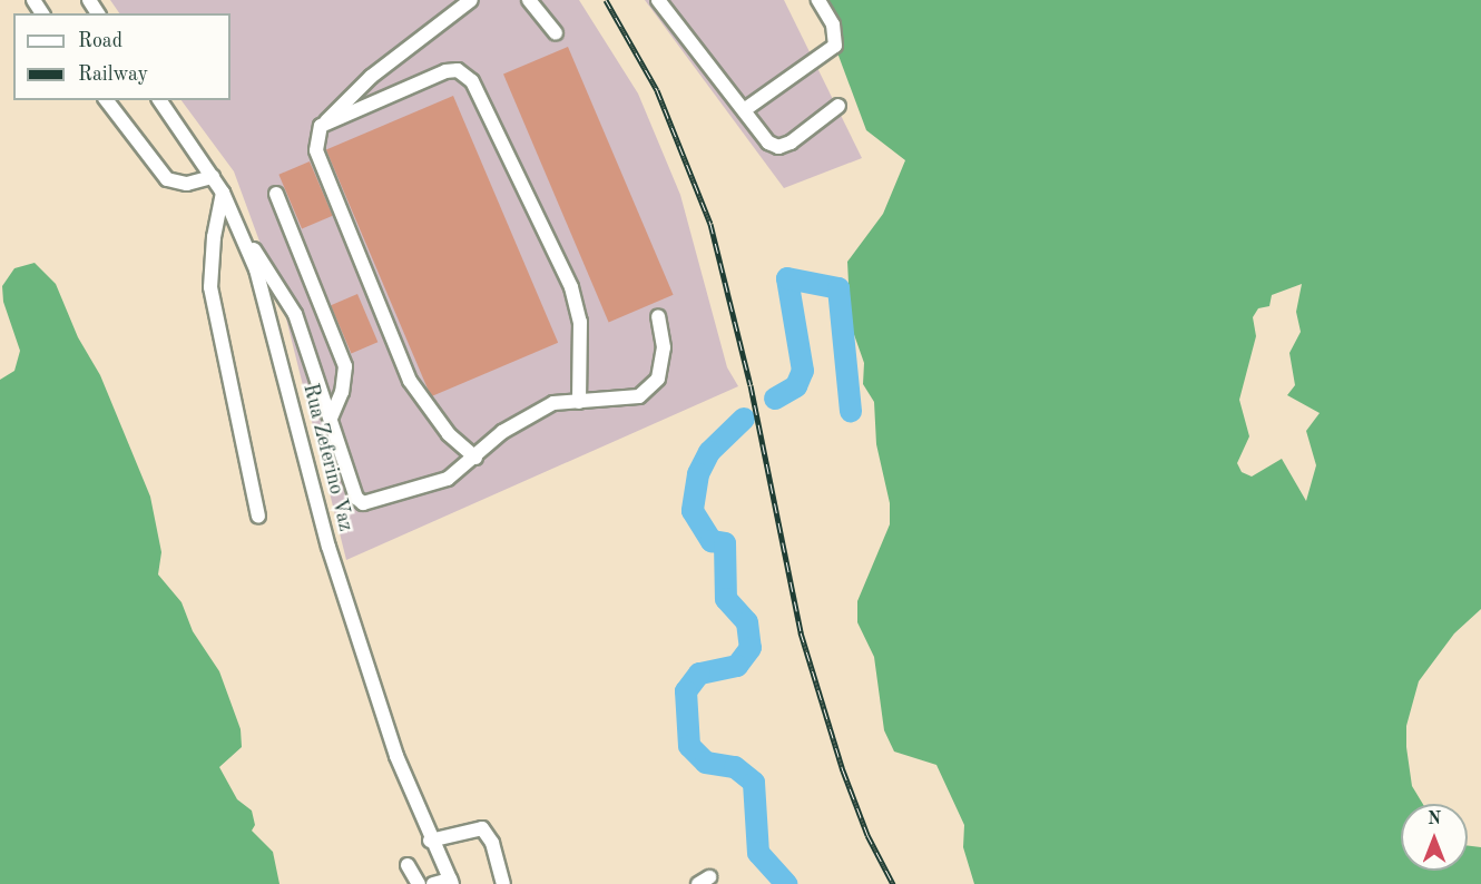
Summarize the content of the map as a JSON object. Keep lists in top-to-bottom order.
{
  "streets": {
    "street": ["Rua Zeferino Vaz"]
  },
  "legend": ["Road", "Railway"],
  "north": "top"
}
